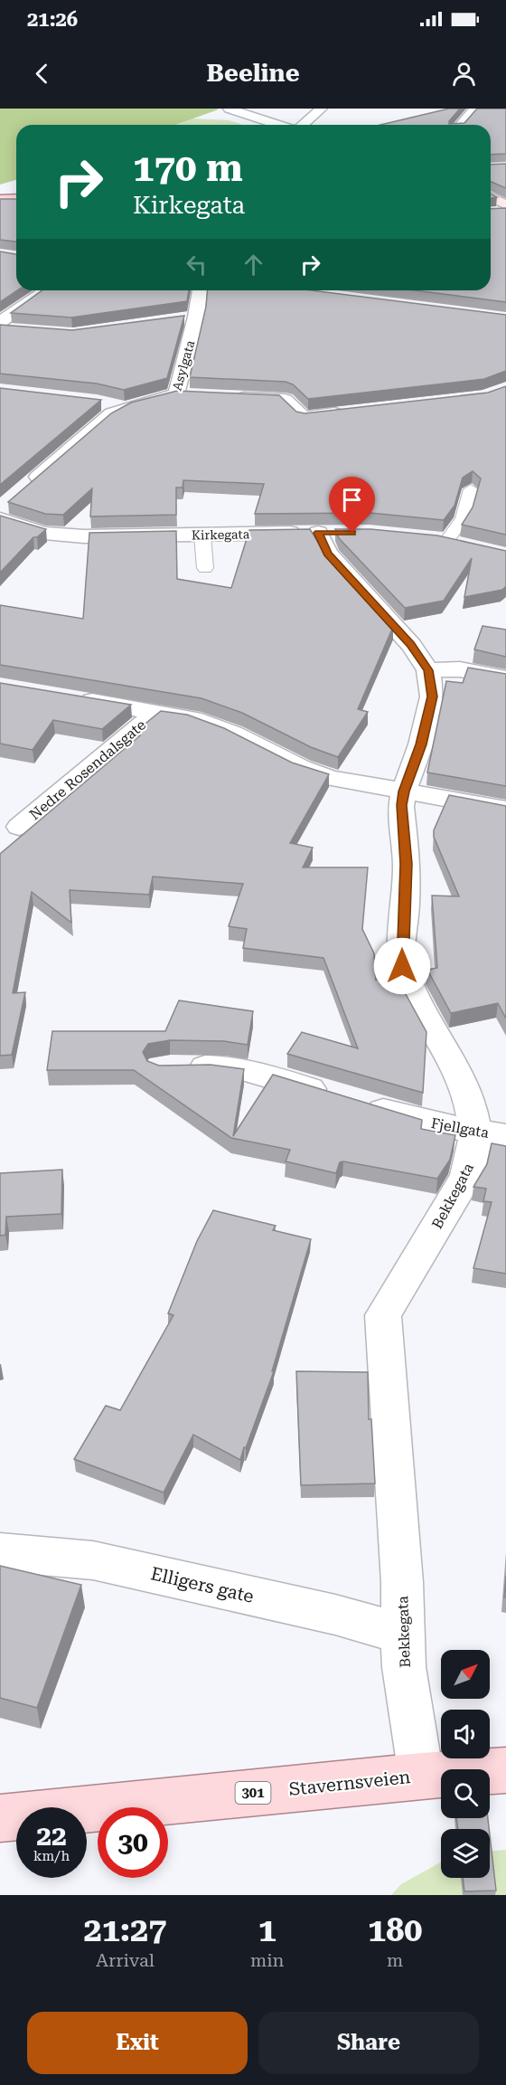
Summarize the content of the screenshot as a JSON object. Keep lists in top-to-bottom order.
{
  "streets": {
    "main road": ["Stavernsveien", "301"],
    "street": [
      "Asylgata",
      "Kirkegata",
      "Nedre Rosendalsgate",
      "Fjellgata",
      "Bekkegata",
      "Elligers gate"
    ]
  },
  "crossings": [
    ["Kirkegata", "Bekkegata"],
    ["Fjellgata", "Bekkegata"],
    ["Bekkegata", "Elligers gate"],
    ["Bekkegata", "Stavernsveien"]
  ],
  "north": "top right",
  "page": {
    "status": "21:26",
    "header": "Beeline",
    "turn": ["170 m", "Kirkegata"],
    "speed": "22 km/h",
    "limit": "30",
    "eta": [
      "21:27",
      "Arrival",
      "1",
      "min",
      "180",
      "m"
    ],
    "buttons": ["Exit", "Share"]
  }
}
